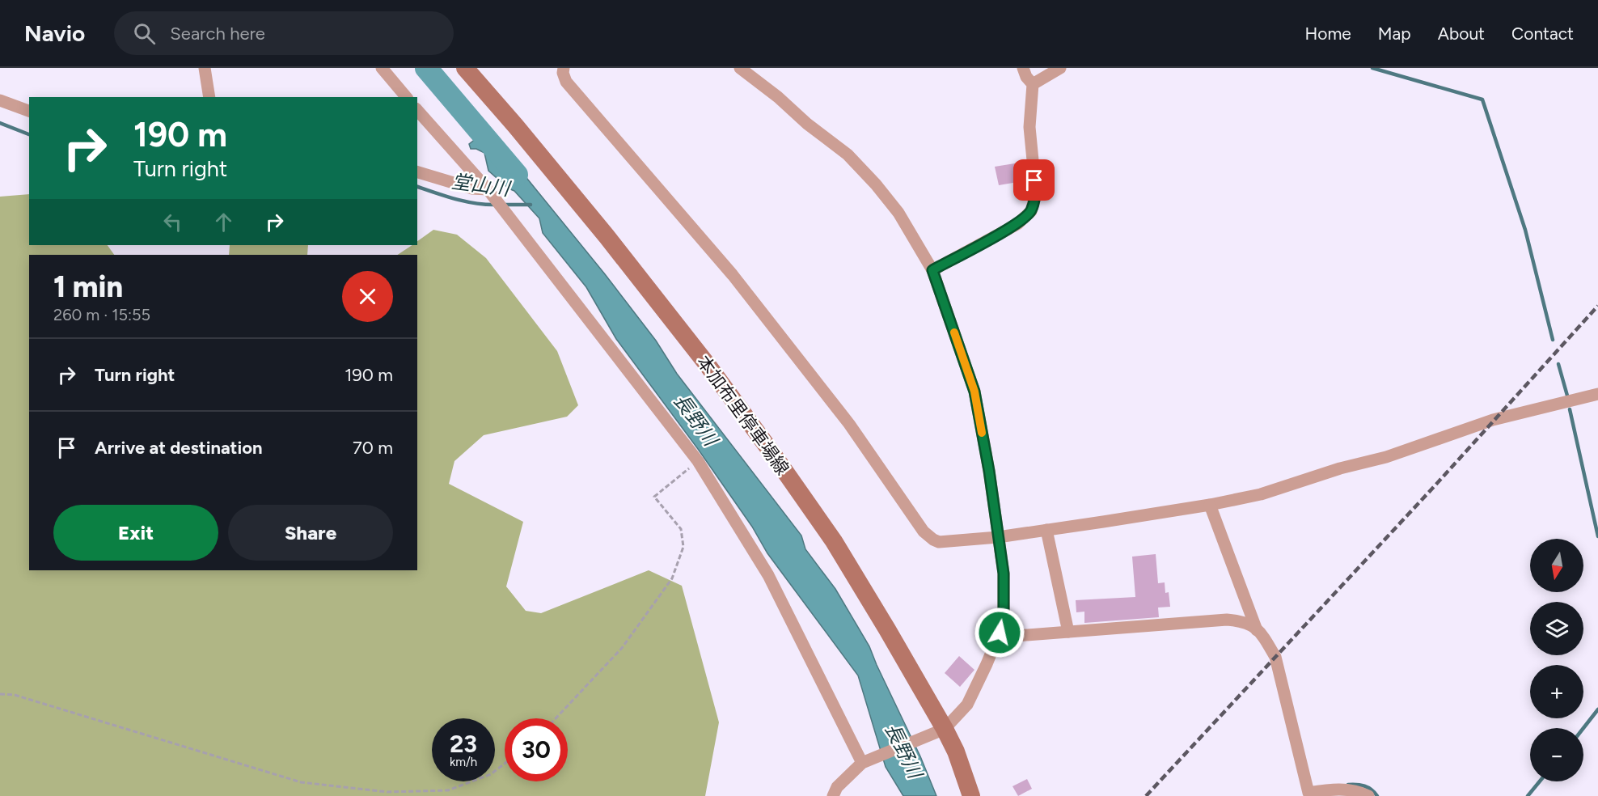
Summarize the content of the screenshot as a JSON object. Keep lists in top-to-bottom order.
{
  "streets": {
    "main road": ["本加布里停車場線"]
  },
  "water": ["堂山川", "長野川"],
  "north": "bottom",
  "page": {
    "header": "Navio",
    "search": "Search here",
    "nav": [
      "Home",
      "Map",
      "About",
      "Contact"
    ],
    "turn": ["190 m", "Turn right"],
    "heading": ["1 min", "260 m · 15:55"],
    "list": [
      {
        "name": "Turn right",
        "value": "190 m"
      },
      {
        "name": "Arrive at destination",
        "value": "70 m"
      }
    ],
    "buttons": ["Exit", "Share"],
    "map_buttons": ["+", "−"],
    "speed": "23 km/h",
    "limit": "30"
  }
}
